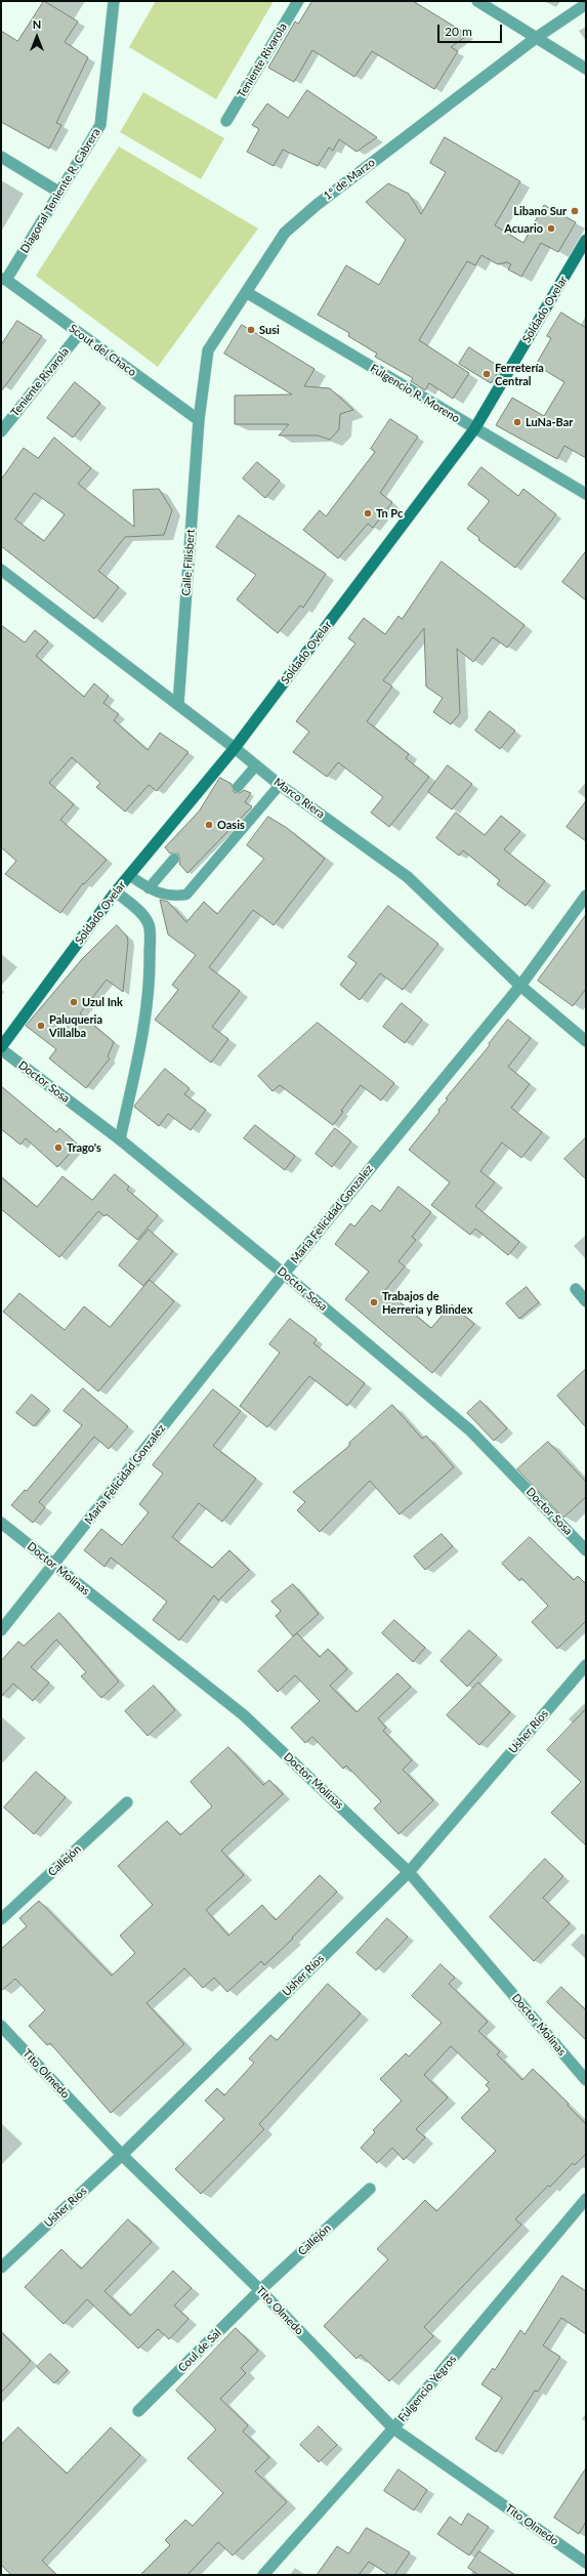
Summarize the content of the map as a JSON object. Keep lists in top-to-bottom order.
{
  "streets": {
    "main road": ["Soldado Ovelar"],
    "street": [
      "Teniente Rivarola",
      "1º de Marzo",
      "Diagonal Teniente R. Cabrera",
      "Scout del Chaco",
      "Fulgencio R. Moreno",
      "Calle Filisbert",
      "Marco Riera",
      "Doctor Sosa",
      "Maria Felicidad Gonzalez",
      "Doctor Molinas",
      "Usher Ríos",
      "Callejón",
      "Tito Olmedo",
      "Coul de Sal",
      "Fulgencio Yegros"
    ]
  },
  "crossings": [
    ["Teniente Rivarola", "Scout del Chaco"],
    ["1º de Marzo", "Scout del Chaco"],
    ["1º de Marzo", "Fulgencio R. Moreno"],
    ["1º de Marzo", "Calle Filisbert"],
    ["Diagonal Teniente R. Cabrera", "Scout del Chaco"],
    ["Soldado Ovelar", "Fulgencio R. Moreno"],
    ["Soldado Ovelar", "Marco Riera"],
    ["Soldado Ovelar", "Doctor Sosa"],
    ["Scout del Chaco", "Calle Filisbert"],
    ["Calle Filisbert", "Marco Riera"],
    ["Marco Riera", "Maria Felicidad Gonzalez"],
    ["Doctor Sosa", "Maria Felicidad Gonzalez"],
    ["Maria Felicidad Gonzalez", "Doctor Molinas"],
    ["Doctor Molinas", "Usher Ríos"],
    ["Usher Ríos", "Tito Olmedo"],
    ["Callejón", "Tito Olmedo"],
    ["Callejón", "Coul de Sal"],
    ["Tito Olmedo", "Coul de Sal"],
    ["Tito Olmedo", "Fulgencio Yegros"]
  ],
  "places": [
    "Libano Sur",
    "Acuario",
    "Susi",
    "Ferretería Central",
    "LuNa-Bar",
    "Tn Pc",
    "Oasis",
    "Uzul Ink",
    "Paluqueria Villalba",
    "Trago's",
    "Trabajos de Herreria y Blindex"
  ],
  "scale_bar": "20 m",
  "north": "top"
}
